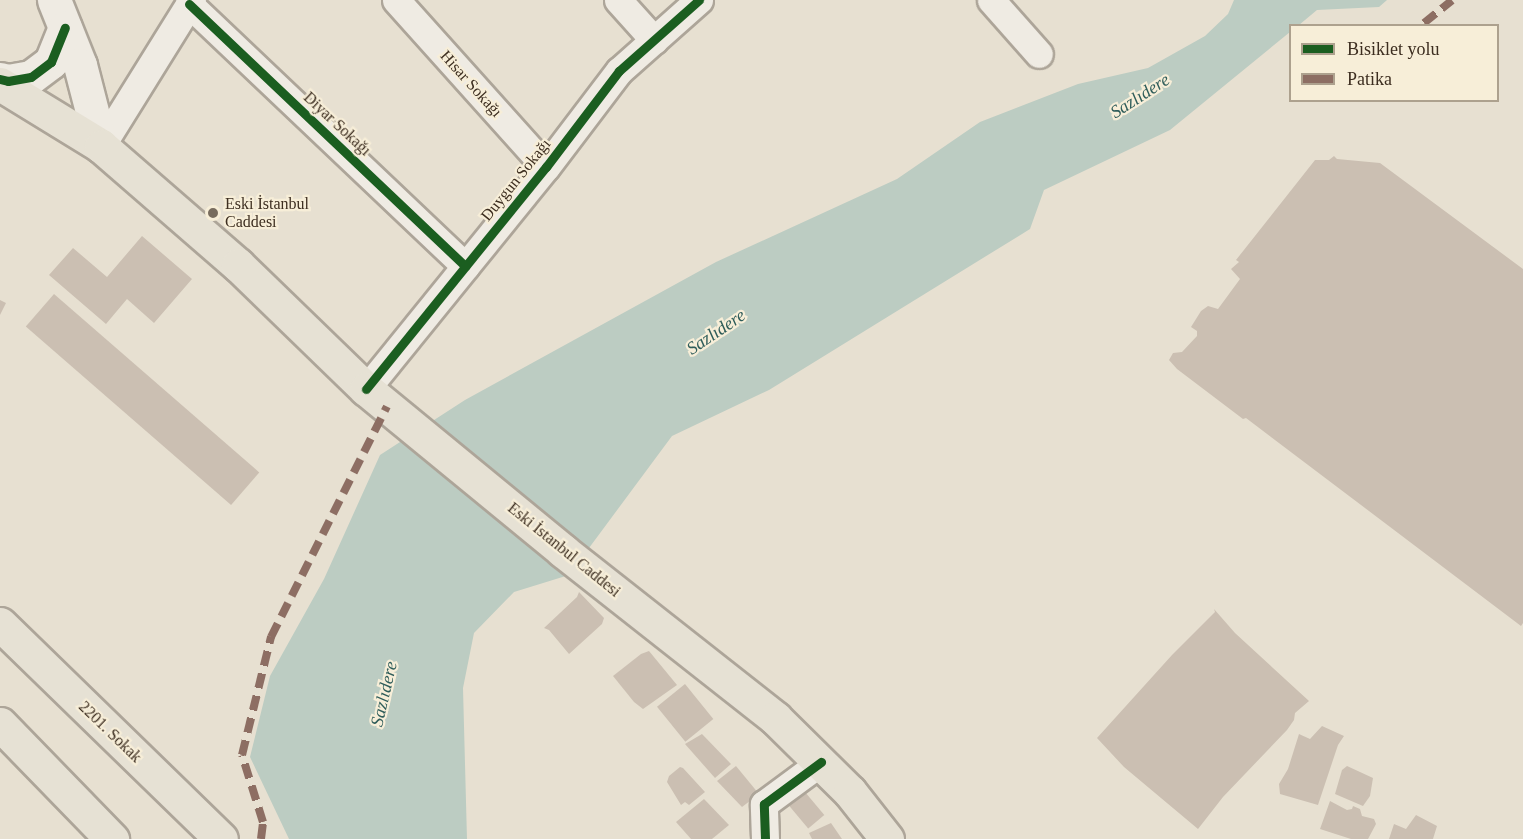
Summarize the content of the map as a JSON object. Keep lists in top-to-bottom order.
{
  "streets": {
    "main road": ["Eski İstanbul Caddesi", "2201. Sokak"],
    "street": ["Hisar Sokağı", "Diyar Sokağı", "Duygun Sokağı"]
  },
  "crossings": [
    ["Hisar Sokağı", "Duygun Sokağı"],
    ["Diyar Sokağı", "Duygun Sokağı"],
    ["Duygun Sokağı", "Eski İstanbul Caddesi"]
  ],
  "water": ["Sazlıdere"],
  "places": ["Eski İstanbul Caddesi"],
  "legend": ["Bisiklet yolu", "Patika"]
}
